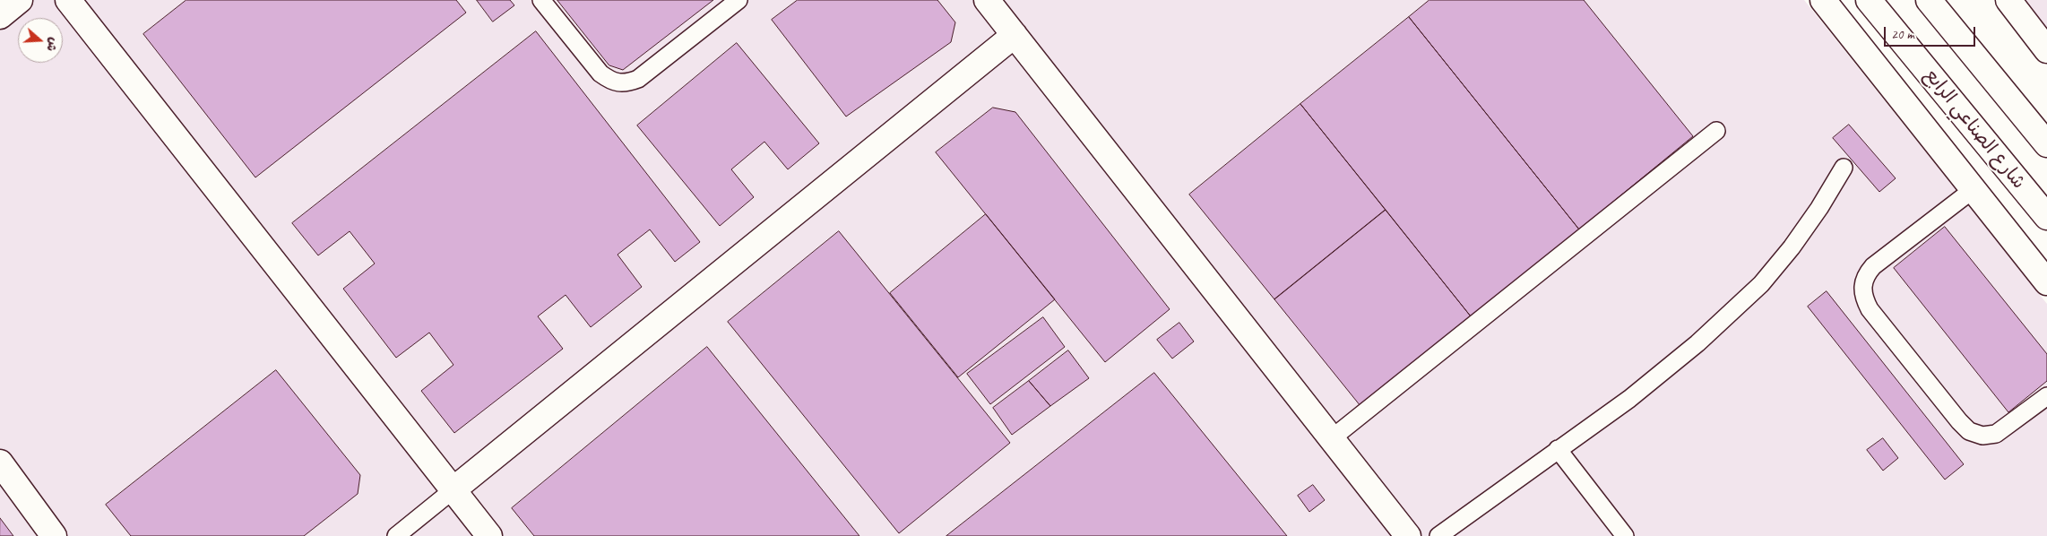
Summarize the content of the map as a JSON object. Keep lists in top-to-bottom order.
{
  "streets": {
    "street": ["شارع الصناعي الرابع"]
  },
  "scale_bar": "20 m",
  "north": "right"
}
